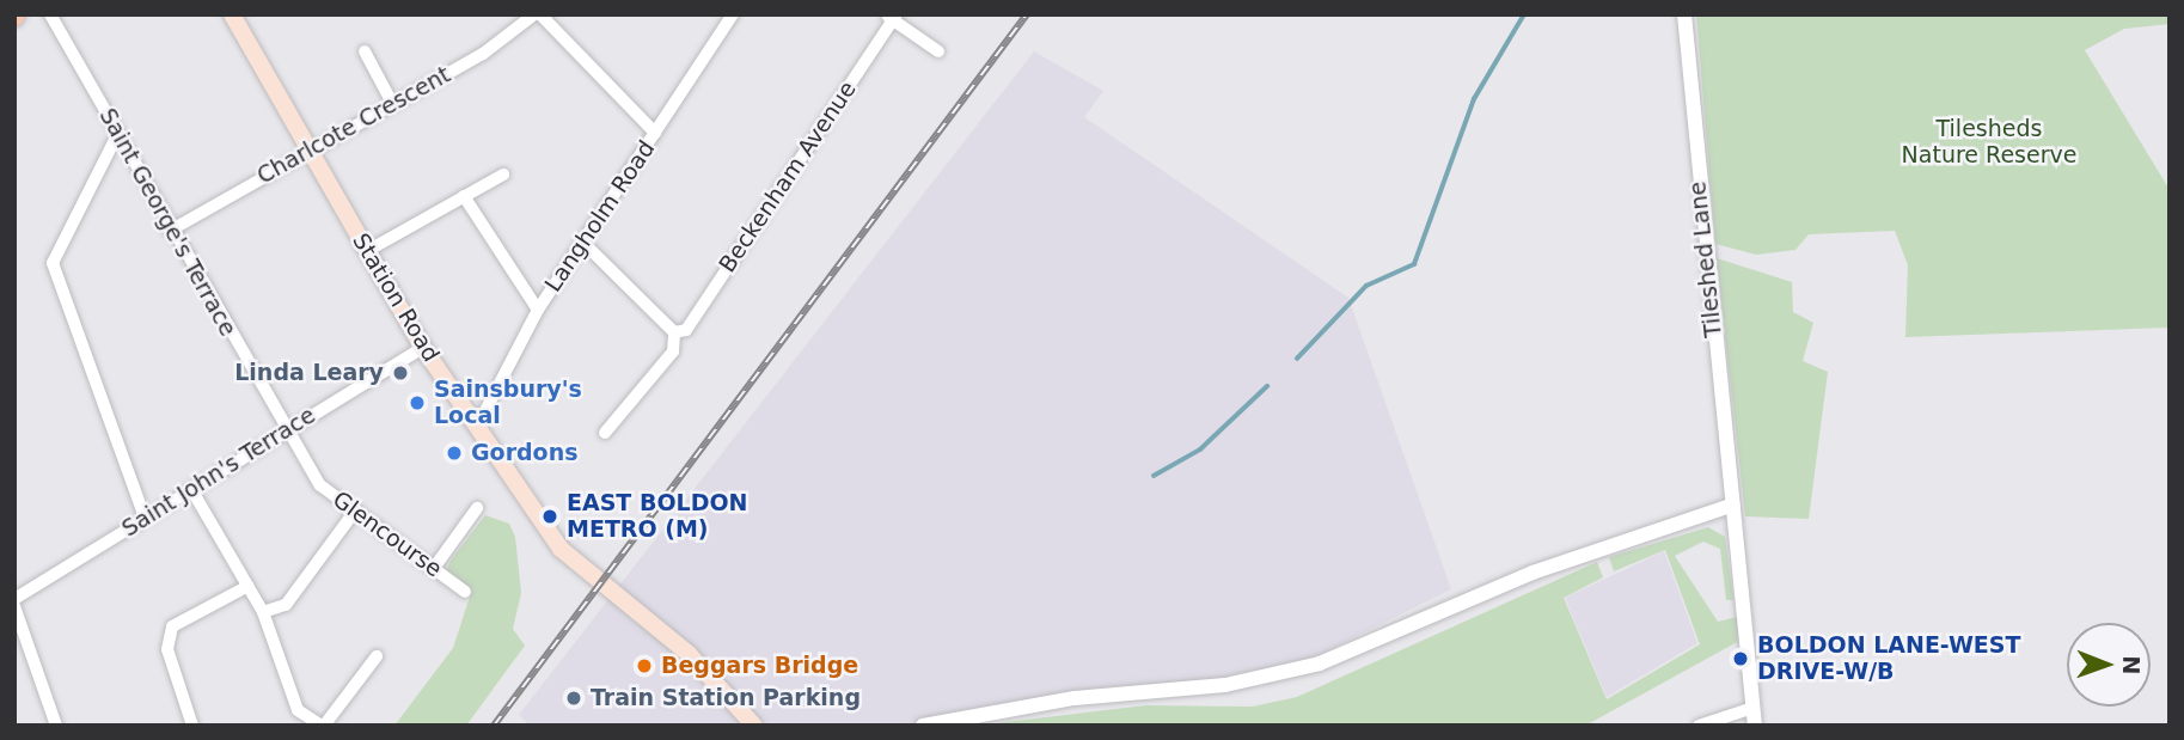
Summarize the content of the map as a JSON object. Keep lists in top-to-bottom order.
{
  "streets": {
    "main road": ["Station Road"],
    "street": [
      "Charlcote Crescent",
      "Beckenham Avenue",
      "Langholm Road",
      "Saint George's Terrace",
      "Tileshed Lane",
      "Saint John's Terrace",
      "Glencourse"
    ]
  },
  "crossings": [
    ["Charlcote Crescent", "Saint George's Terrace"],
    ["Charlcote Crescent", "Station Road"],
    ["Langholm Road", "Station Road"],
    ["Saint George's Terrace", "Saint John's Terrace"],
    ["Saint George's Terrace", "Glencourse"],
    ["Station Road", "Saint John's Terrace"],
    ["Saint John's Terrace", "Glencourse"]
  ],
  "parks": ["Tilesheds Nature Reserve"],
  "places": [
    "Linda Leary",
    "Sainsbury's Local",
    "Gordons",
    "EAST BOLDON METRO (M)",
    "BOLDON LANE-WEST DRIVE-W/B",
    "Beggars Bridge",
    "Train Station Parking"
  ],
  "north": "right"
}
